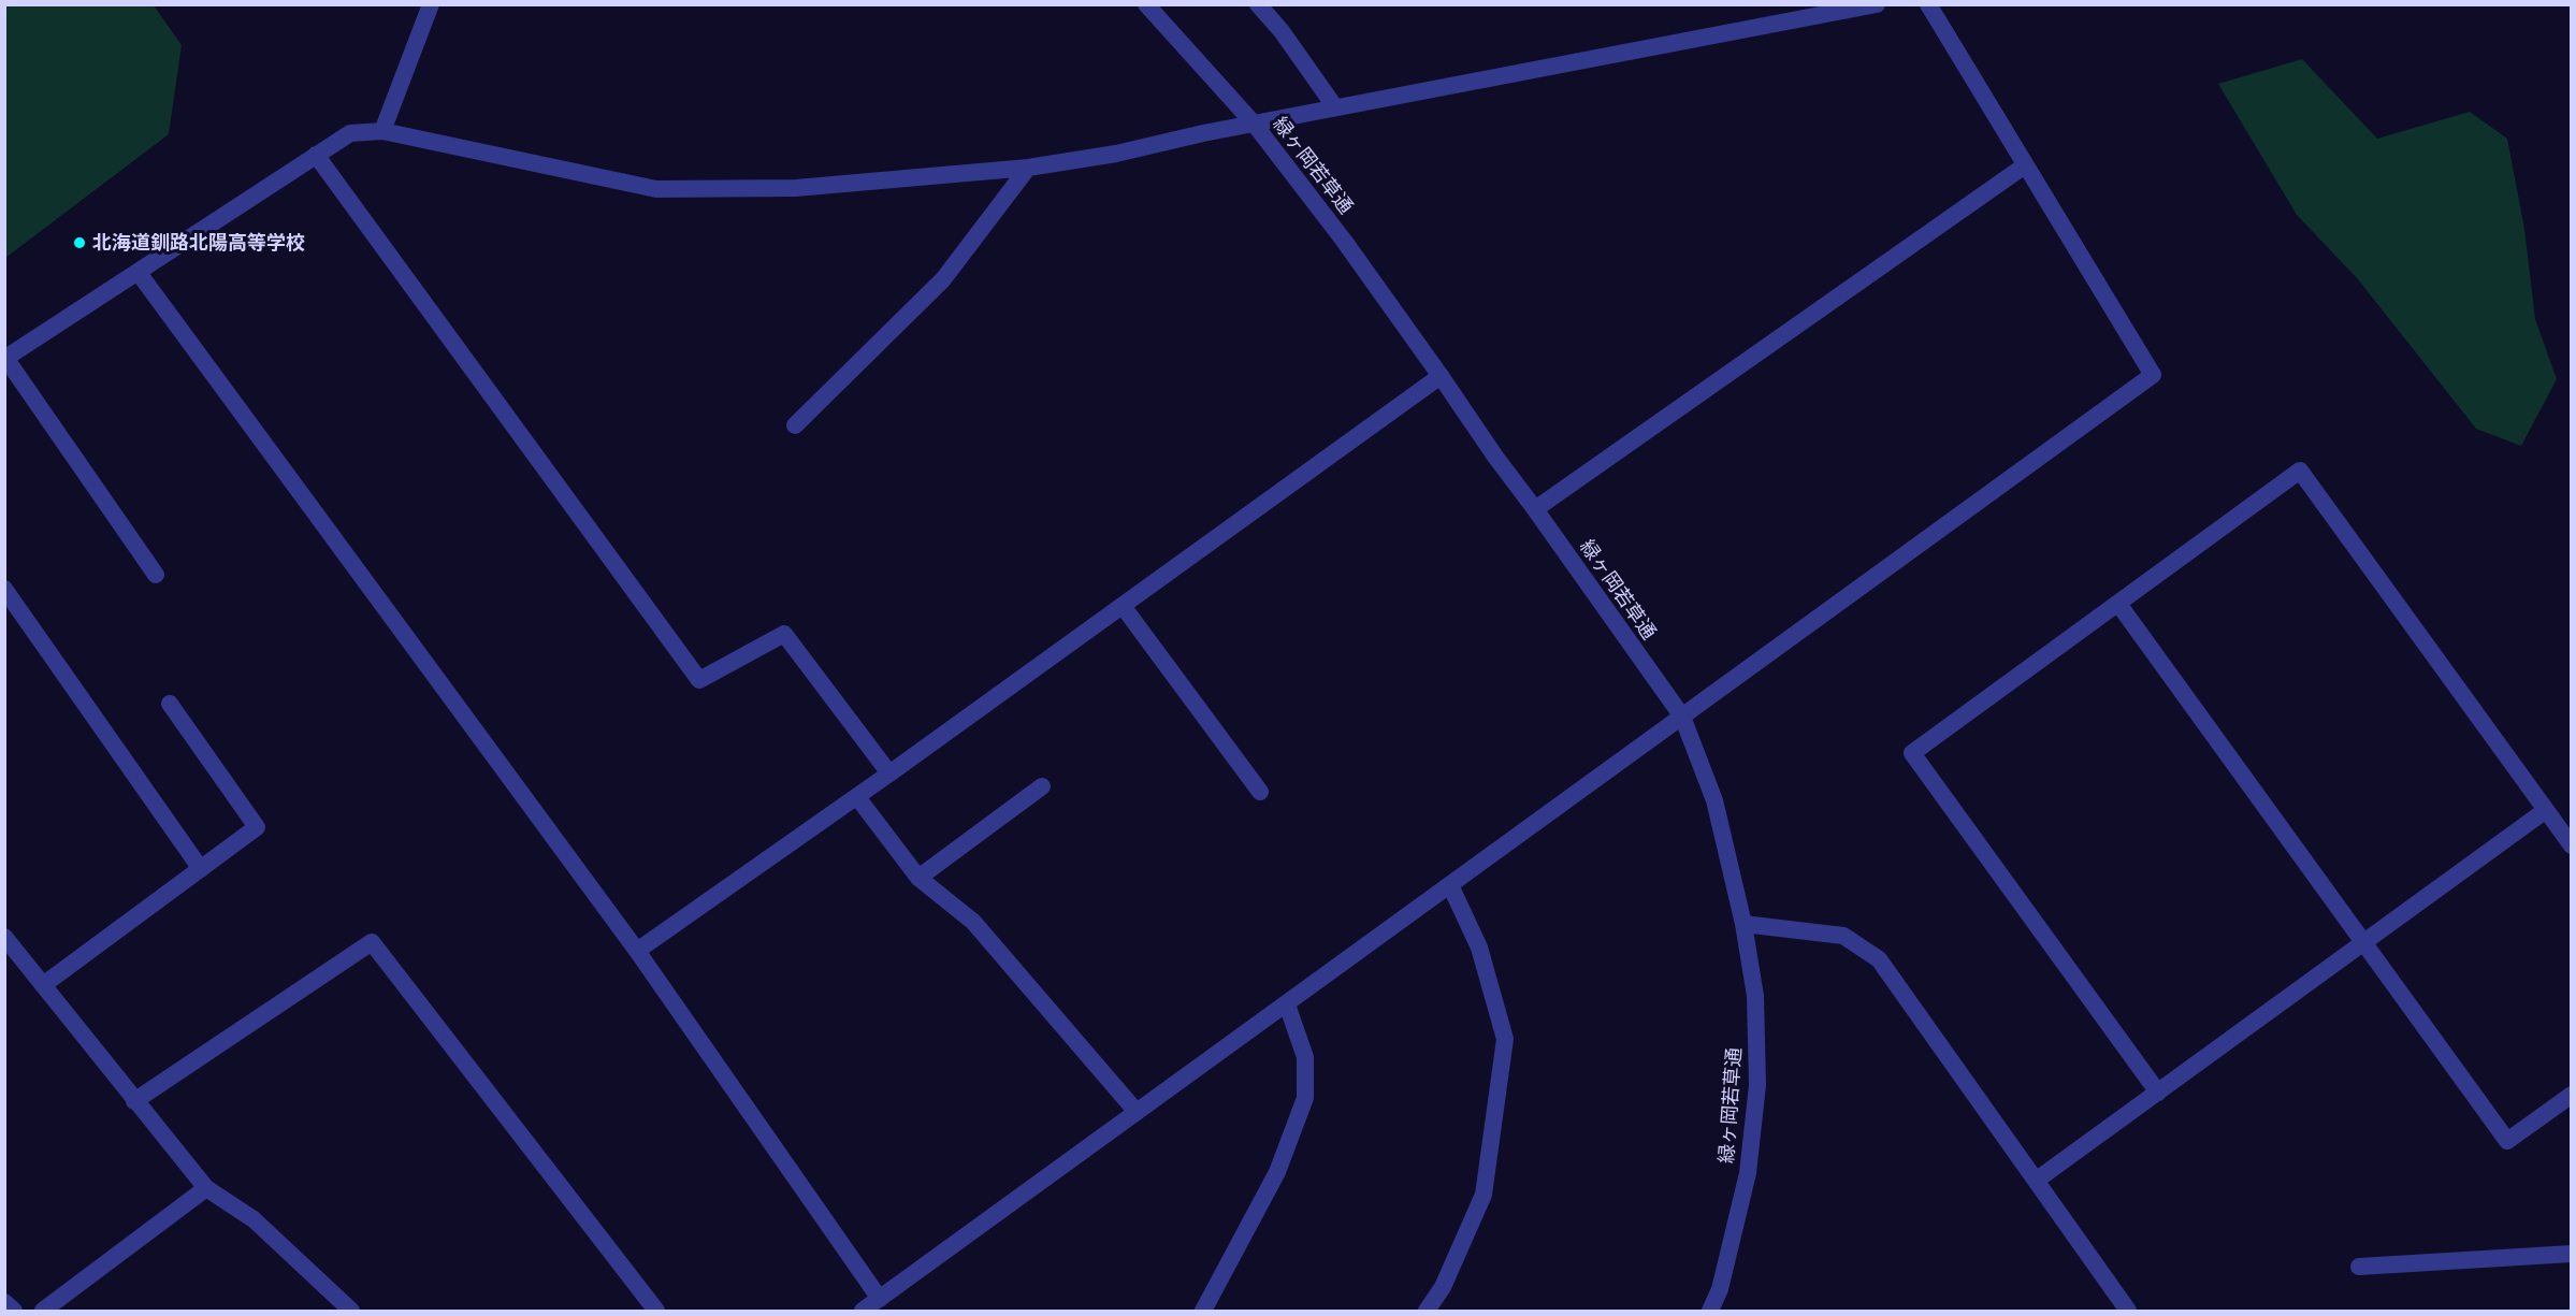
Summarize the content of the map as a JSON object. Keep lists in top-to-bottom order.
{
  "streets": {
    "street": ["緑ヶ岡若草通"]
  },
  "places": ["北海道釧路北陽高等学校"]
}
